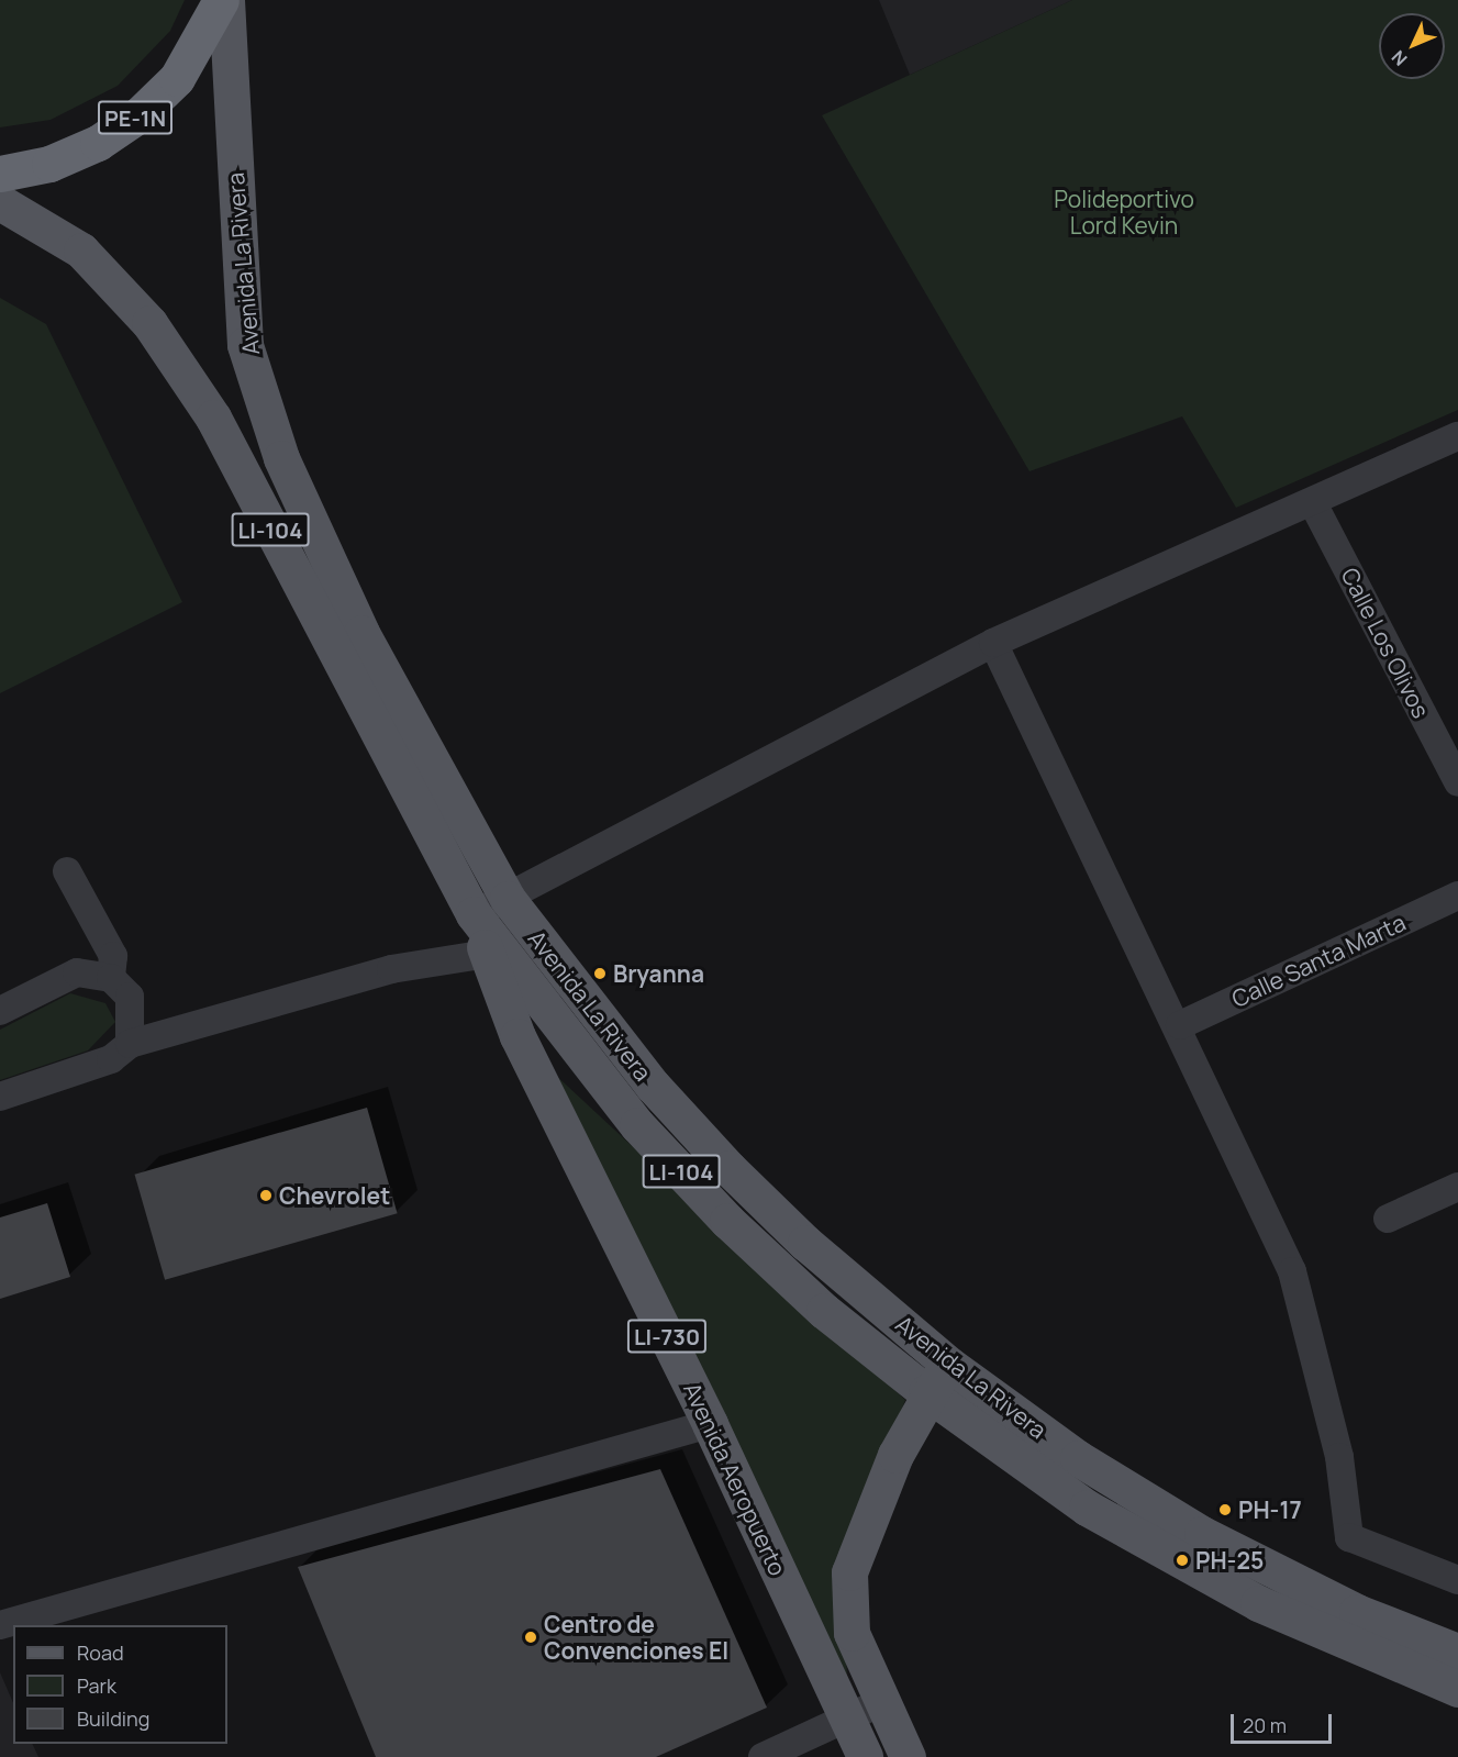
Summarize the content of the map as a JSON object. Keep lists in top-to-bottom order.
{
  "streets": {
    "highway": ["PE-1N"],
    "main road": [
      "Avenida La Rivera",
      "LI-104",
      "LI-730",
      "Avenida Aeropuerto"
    ],
    "street": ["Calle Los Olivos", "Calle Santa Marta"]
  },
  "crossings": [
    ["Avenida La Rivera", "Avenida Aeropuerto"]
  ],
  "parks": ["Polideportivo Lord Kevin"],
  "places": [
    "Bryanna",
    "Chevrolet",
    "PH-17",
    "PH-25",
    "Centro de Convenciones El"
  ],
  "legend": ["Road", "Park", "Building"],
  "scale_bar": "20 m",
  "north": "bottom left"
}
